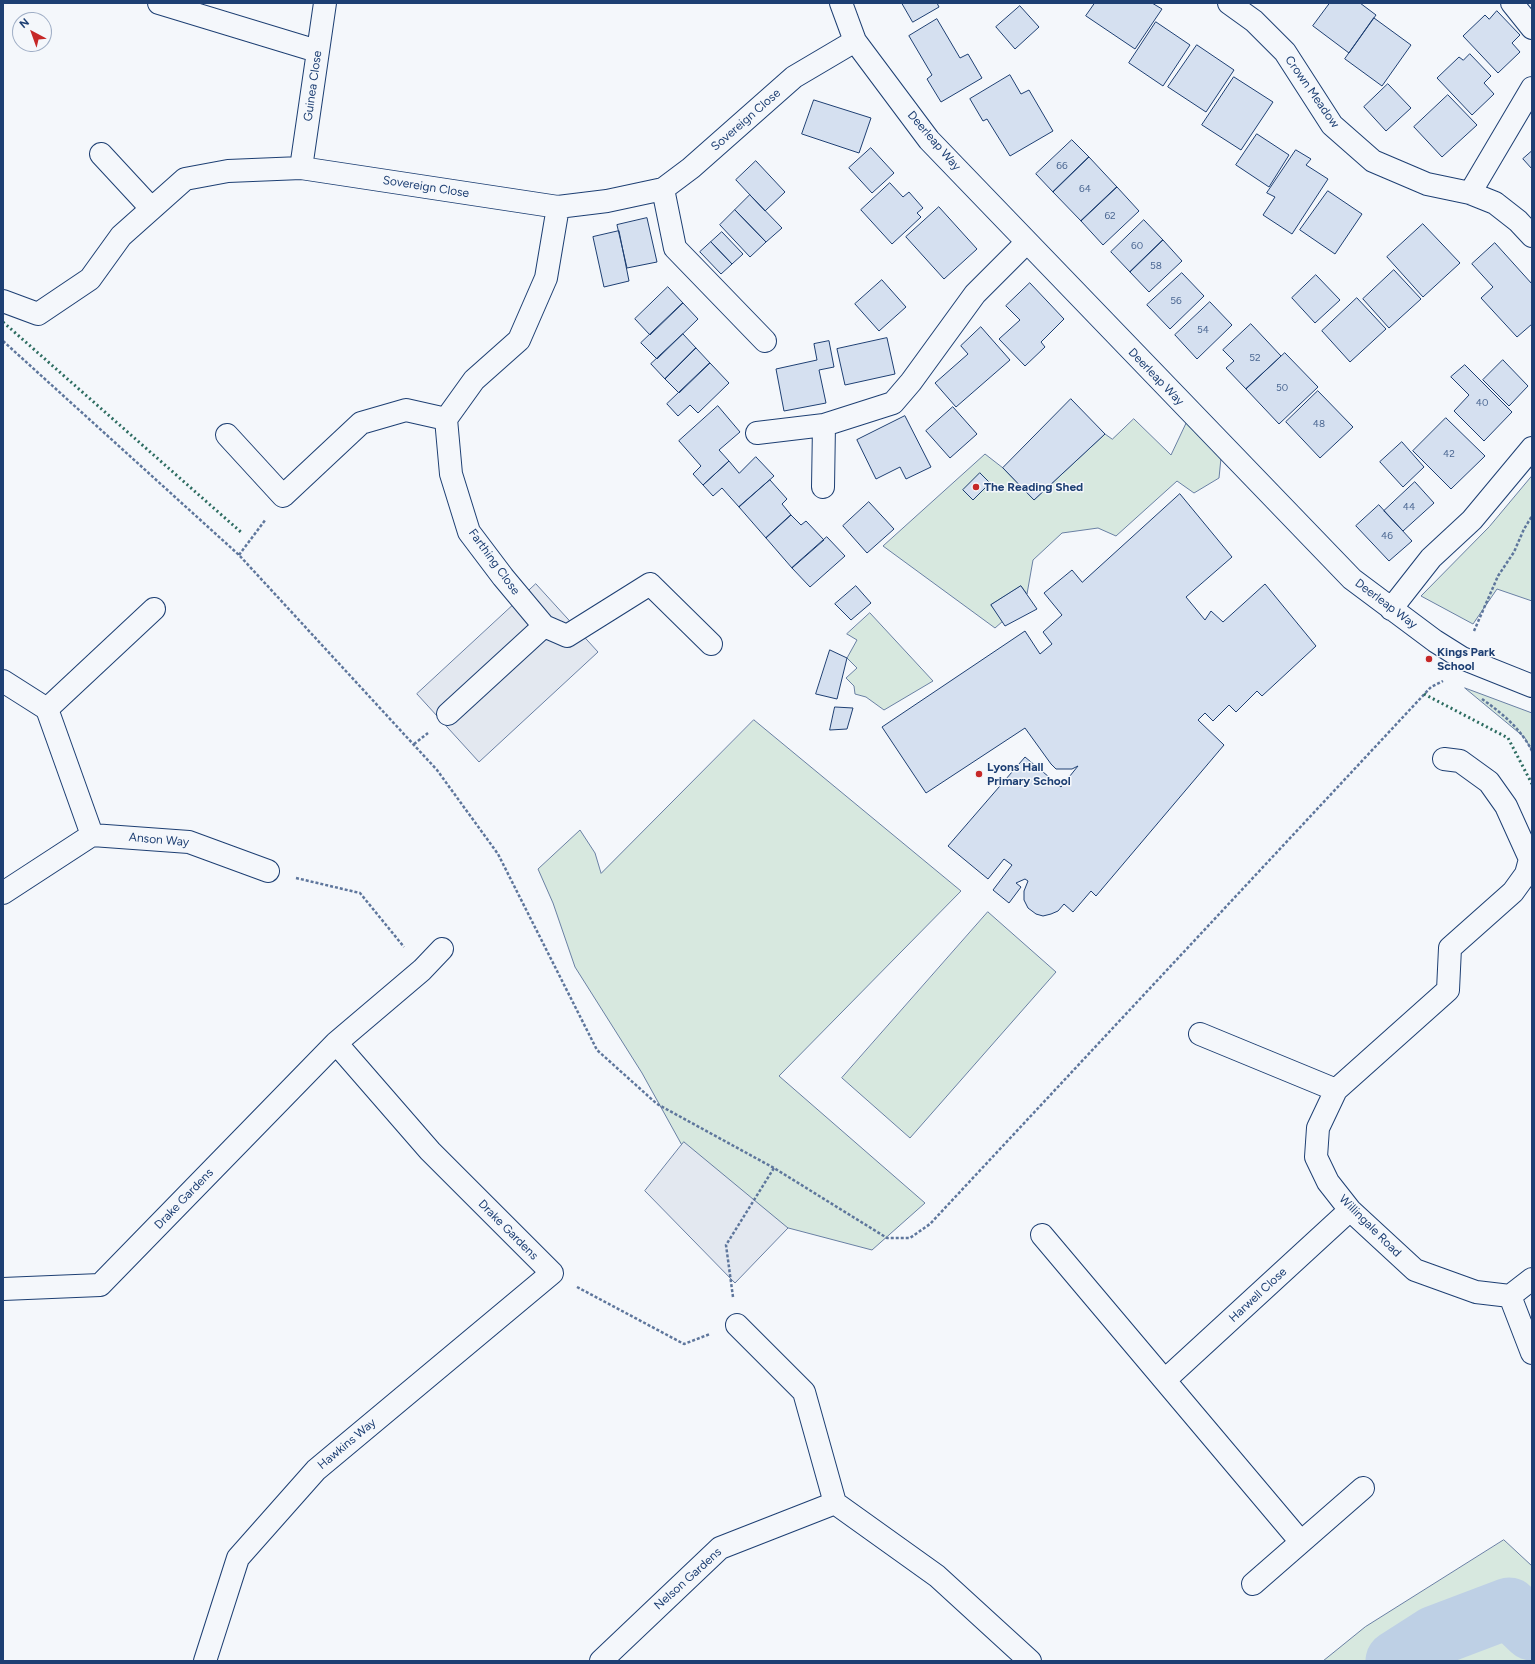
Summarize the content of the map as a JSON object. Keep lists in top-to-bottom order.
{
  "streets": {
    "street": [
      "Guinea Close",
      "Crown Meadow",
      "Sovereign Close",
      "Deerleap Way",
      "Farthing Close",
      "Anson Way",
      "Drake Gardens",
      "Willingale Road",
      "Harwell Close",
      "Hawkins Way",
      "Nelson Gardens"
    ]
  },
  "crossings": [
    ["Guinea Close", "Sovereign Close"],
    ["Sovereign Close", "Deerleap Way"],
    ["Drake Gardens", "Hawkins Way"],
    ["Willingale Road", "Harwell Close"]
  ],
  "places": ["The Reading Shed", "Kings Park School", "Lyons Hall Primary School"],
  "house_numbers": [
    "66",
    "64",
    "62",
    "60",
    "58",
    "56",
    "54",
    "52",
    "50",
    "40",
    "48",
    "42",
    "44",
    "46"
  ],
  "north": "top left"
}
